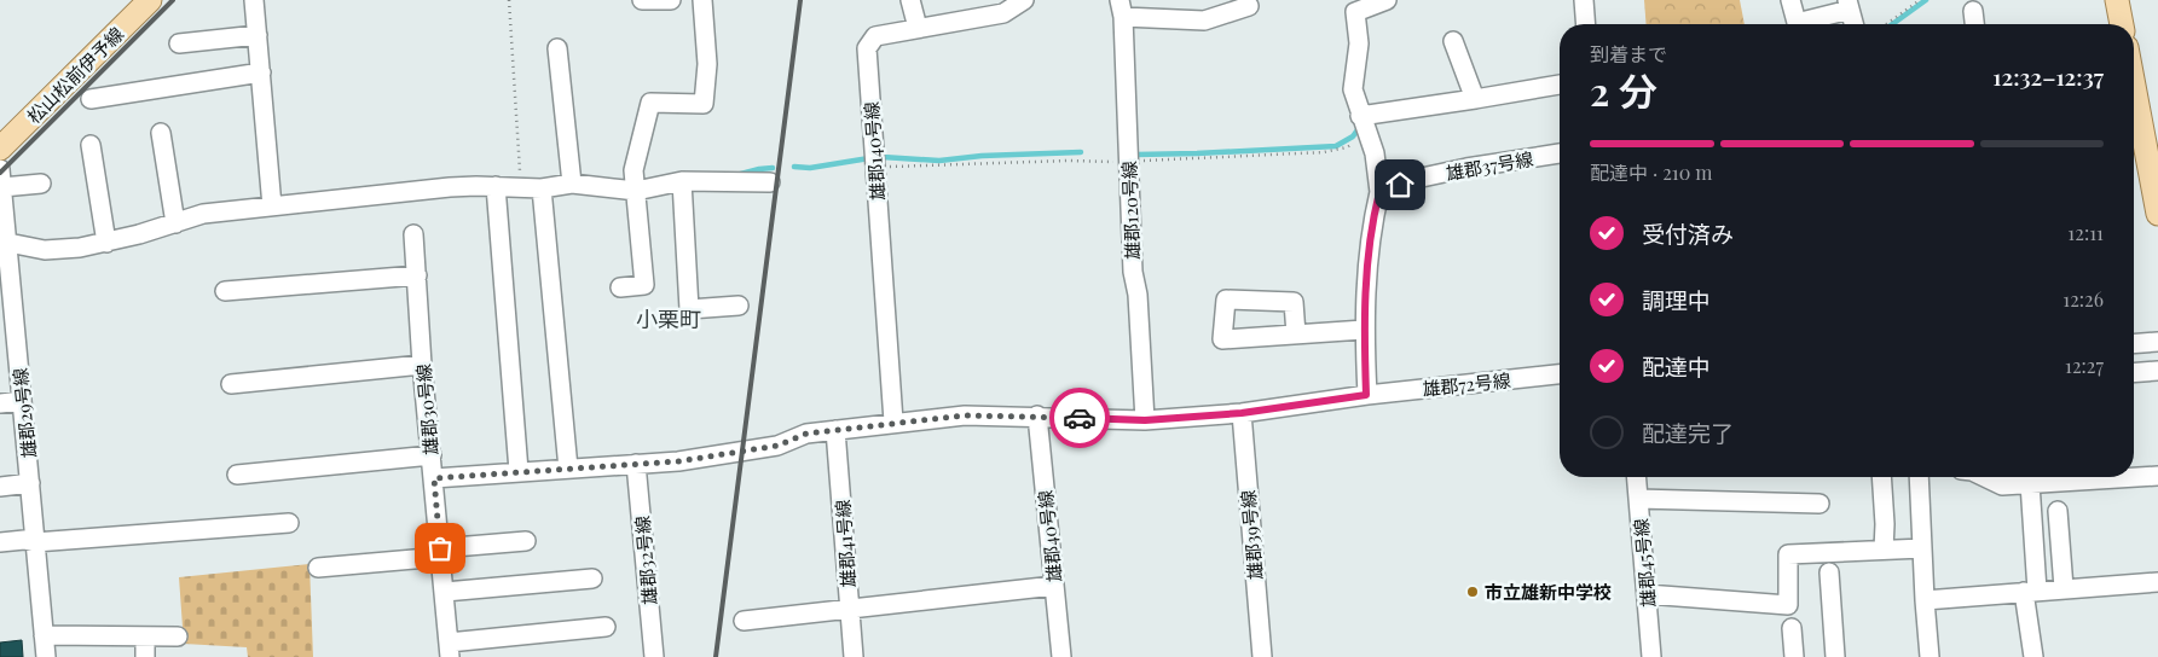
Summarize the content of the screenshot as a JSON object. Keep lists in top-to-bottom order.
{
  "streets": {
    "main road": ["松山松前伊予線"],
    "street": [
      "雄郡140号線",
      "雄郡37号線",
      "雄郡120号線",
      "雄郡72号線",
      "雄郡30号線",
      "雄郡29号線",
      "雄郡39号線",
      "雄郡40号線",
      "雄郡41号線",
      "雄郡32号線",
      "雄郡45号線"
    ]
  },
  "districts": ["小栗町"],
  "places": ["市立雄新中学校"],
  "page": {
    "heading": ["2 分", "到着まで", "12:32–12:37"],
    "bar": "配達中 · 210 m",
    "list": [
      ["受付済み", "12:11"],
      ["調理中", "12:26"],
      ["配達中", "12:27"],
      "配達完了"
    ]
  }
}
